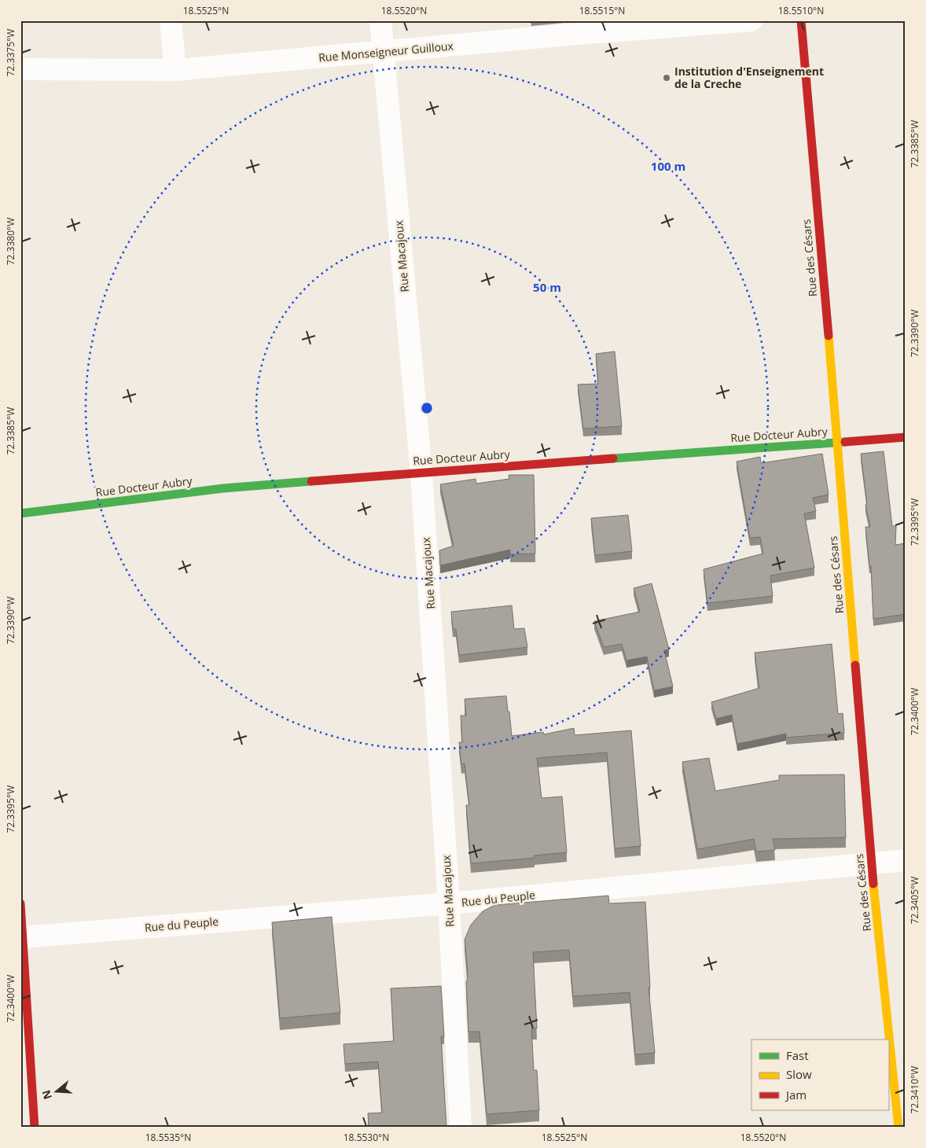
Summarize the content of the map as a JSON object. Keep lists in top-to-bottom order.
{
  "streets": {
    "street": [
      "Rue Monseigneur Guilloux",
      "Rue Macajoux",
      "Rue des Césars",
      "Rue Docteur Aubry",
      "Rue du Peuple"
    ]
  },
  "crossings": [
    ["Rue Monseigneur Guilloux", "Rue Macajoux"],
    ["Rue Macajoux", "Rue Docteur Aubry"],
    ["Rue Macajoux", "Rue du Peuple"],
    ["Rue des Césars", "Rue Docteur Aubry"],
    ["Rue des Césars", "Rue du Peuple"]
  ],
  "places": ["Institution d'Enseignement de la Creche"],
  "legend": ["Fast", "Slow", "Jam"],
  "north": "left",
  "coordinates": [
    "18.5525°N",
    "18.5520°N",
    "18.5515°N",
    "18.5510°N",
    "72.3375°W",
    "72.3385°W",
    "72.3380°W",
    "72.3390°W",
    "72.3395°W",
    "72.3400°W",
    "72.3405°W",
    "72.3410°W",
    "18.5535°N",
    "18.5530°N"
  ],
  "rings": ["100 m", "50 m"]
}
